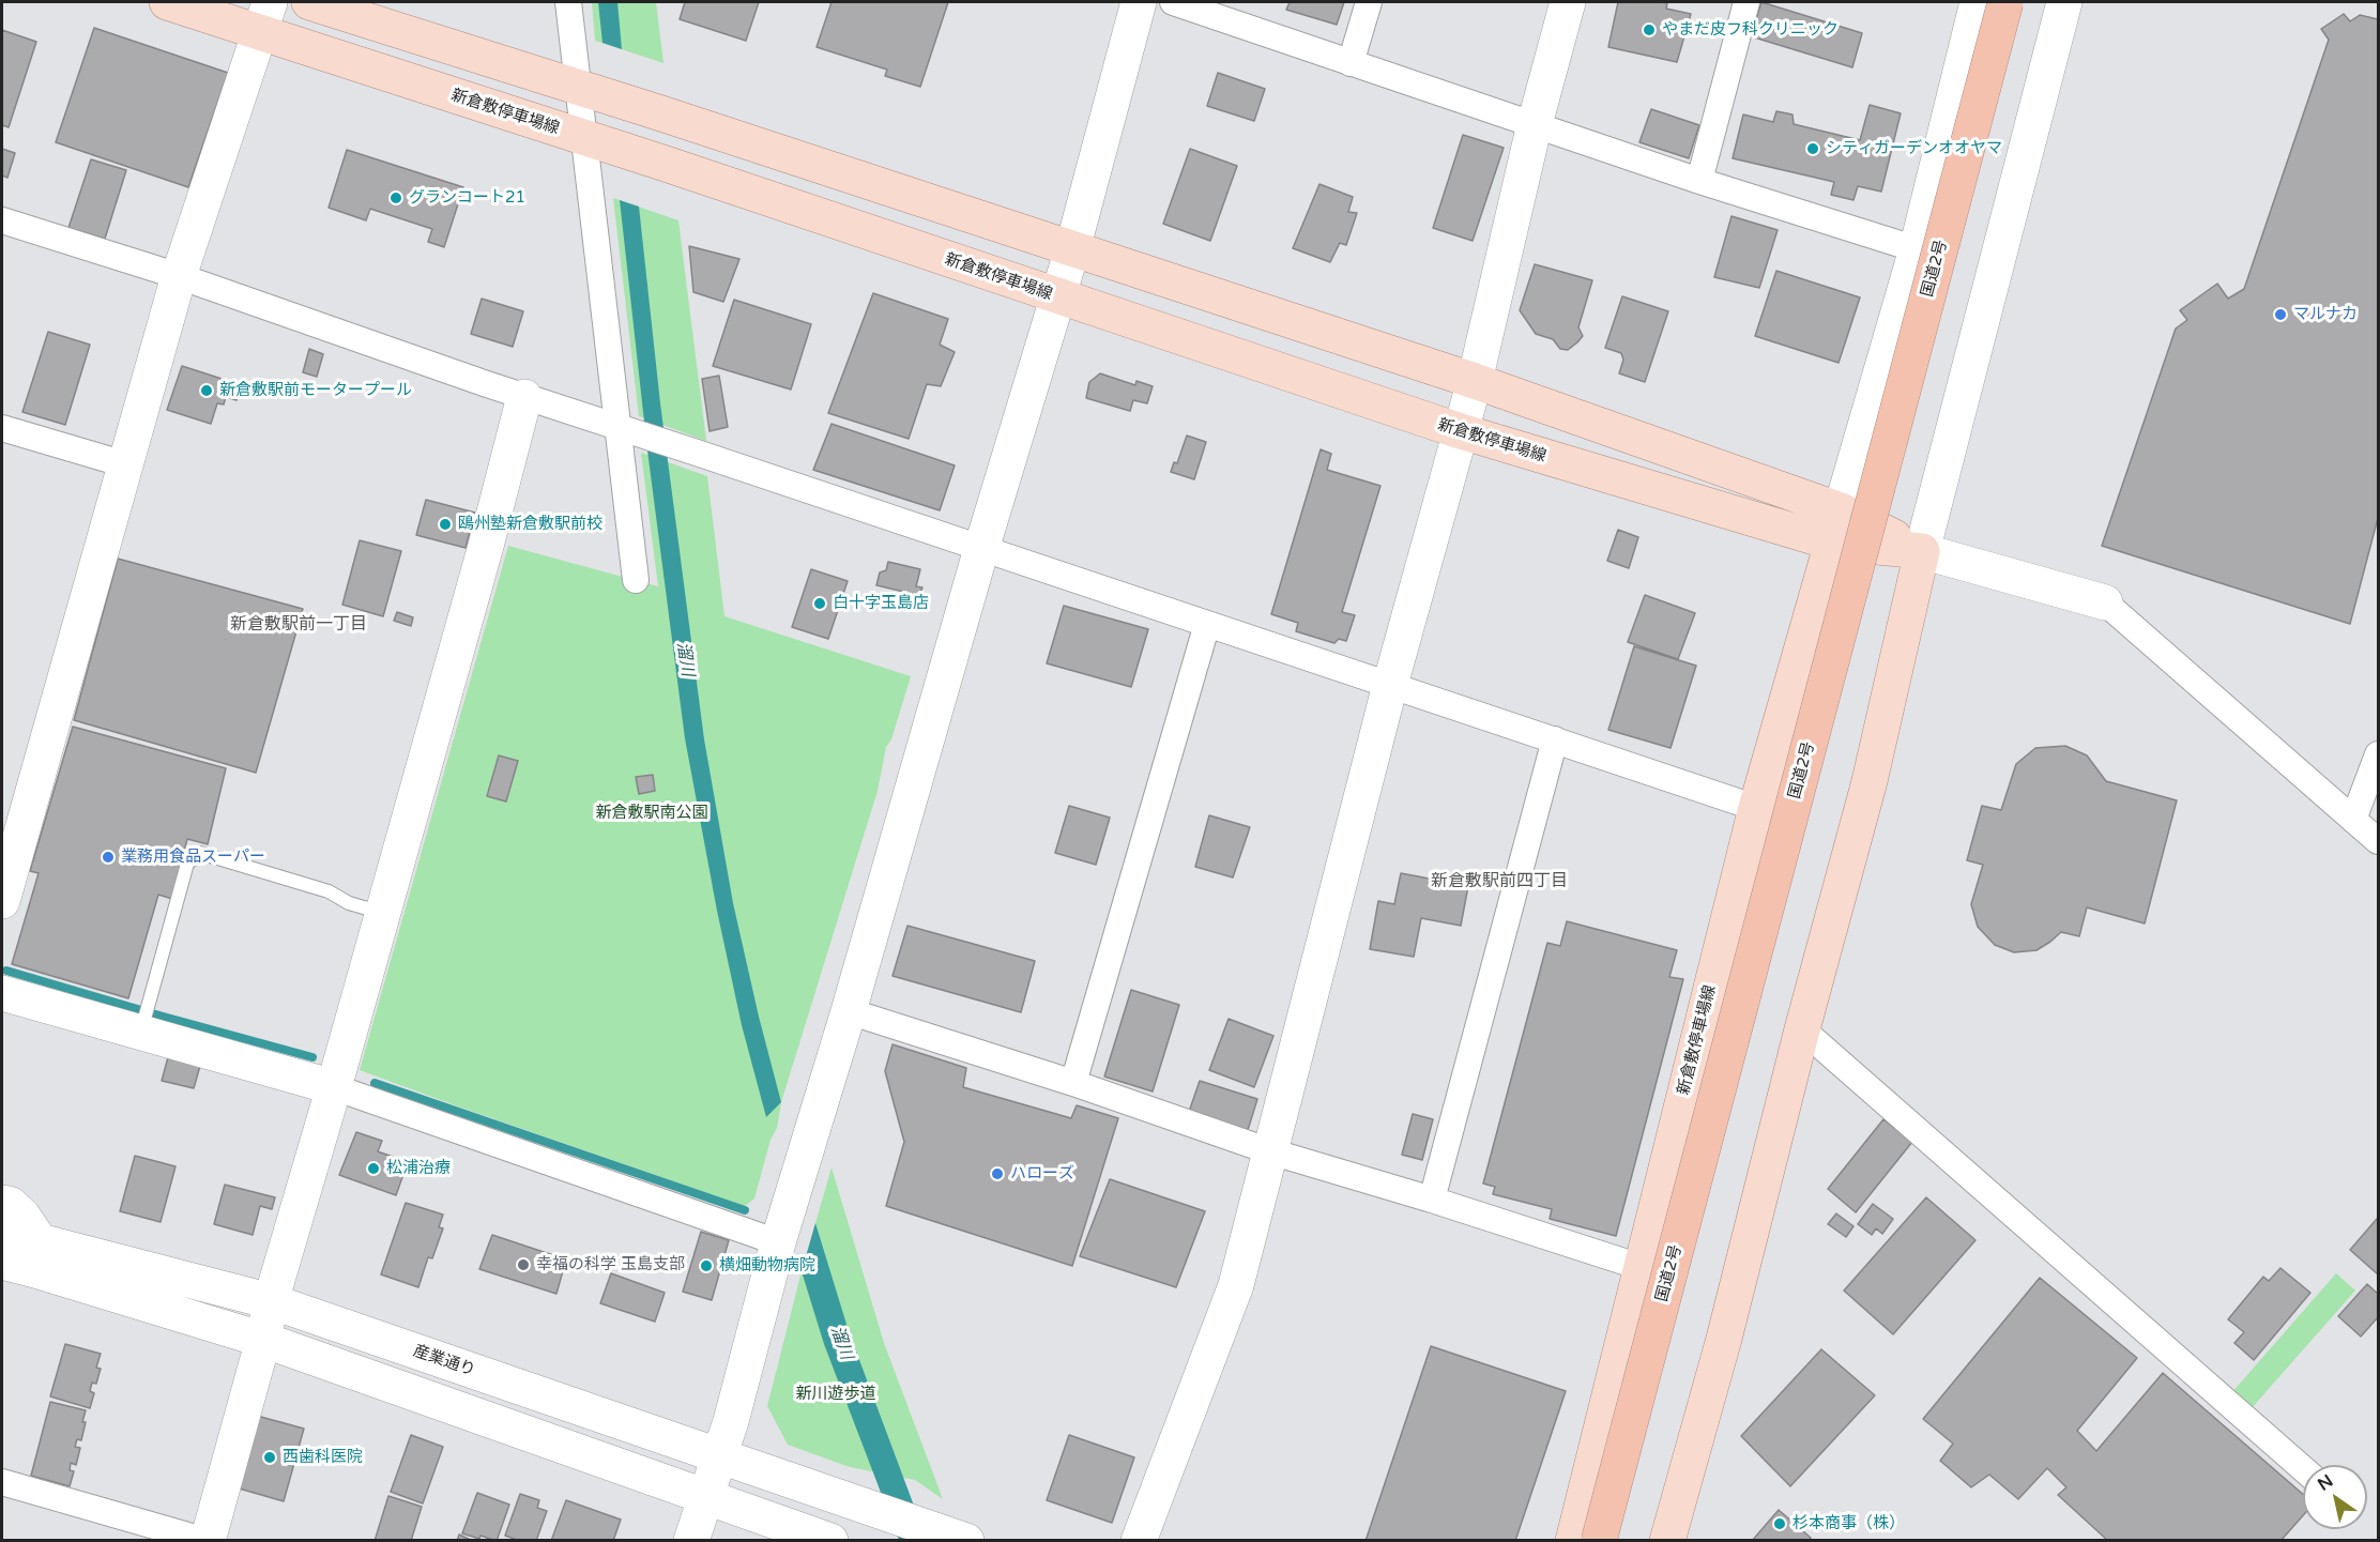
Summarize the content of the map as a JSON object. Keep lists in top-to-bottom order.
{
  "streets": {
    "highway": ["国道2号"],
    "main road": ["新倉敷停車場線"],
    "street": ["産業通り"]
  },
  "districts": ["新倉敷駅前一丁目", "新倉敷駅前四丁目"],
  "water": ["溜川"],
  "parks": ["新倉敷駅南公園", "新川遊歩道"],
  "places": [
    "やまだ皮フ科クリニック",
    "シティガーデンオオヤマ",
    "グランコート21",
    "マルナカ",
    "新倉敷駅前モータープール",
    "鴎州塾新倉敷駅前校",
    "白十字玉島店",
    "業務用食品スーパー",
    "松浦治療",
    "ハローズ",
    "幸福の科学 玉島支部",
    "横畑動物病院",
    "西歯科医院",
    "杉本商事（株）"
  ],
  "north": "top left"
}
